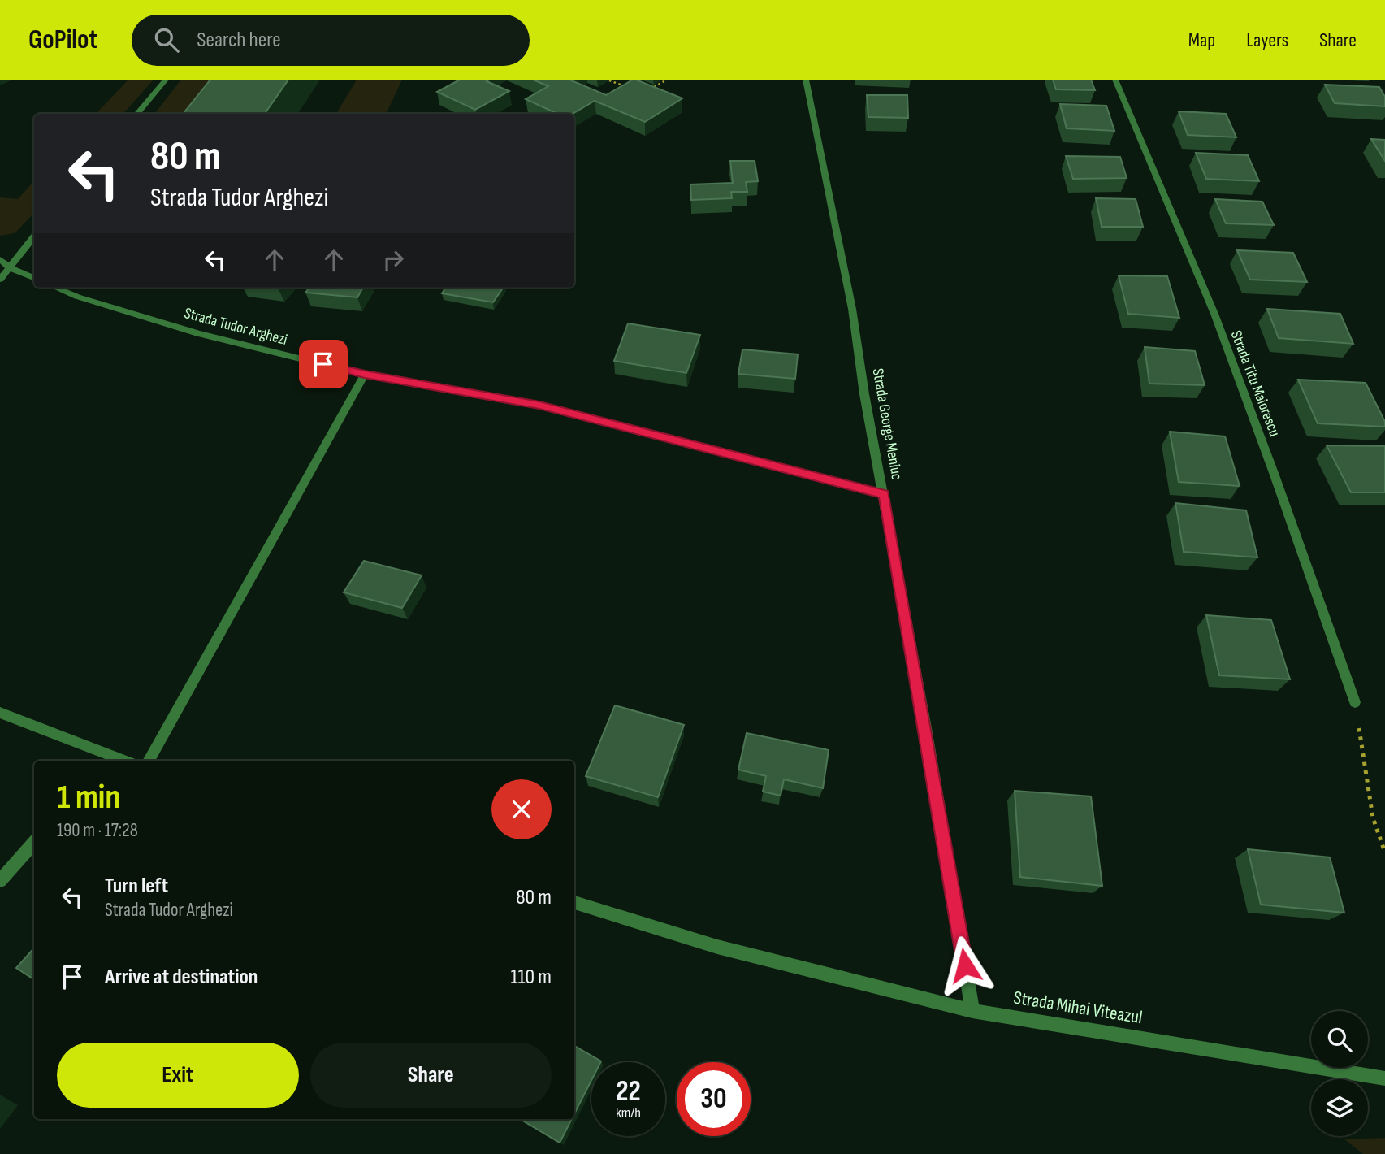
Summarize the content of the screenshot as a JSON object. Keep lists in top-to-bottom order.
{
  "streets": {
    "street": [
      "Strada Tudor Arghezi",
      "Strada Titu Maiorescu",
      "Strada George Meniuc",
      "Strada Mihai Viteazul"
    ]
  },
  "crossings": [
    ["Strada Tudor Arghezi", "Strada George Meniuc"],
    ["Strada George Meniuc", "Strada Mihai Viteazul"]
  ],
  "page": {
    "header": "GoPilot",
    "search": "Search here",
    "nav": ["Map", "Layers", "Share"],
    "turn": ["80 m", "Strada Tudor Arghezi"],
    "heading": ["1 min", "190 m · 17:28"],
    "list": [
      {
        "name": "Turn left",
        "note": "Strada Tudor Arghezi",
        "value": "80 m"
      },
      {
        "name": "Arrive at destination",
        "value": "110 m"
      }
    ],
    "buttons": ["Exit", "Share"],
    "speed": "22 km/h",
    "limit": "30"
  }
}
